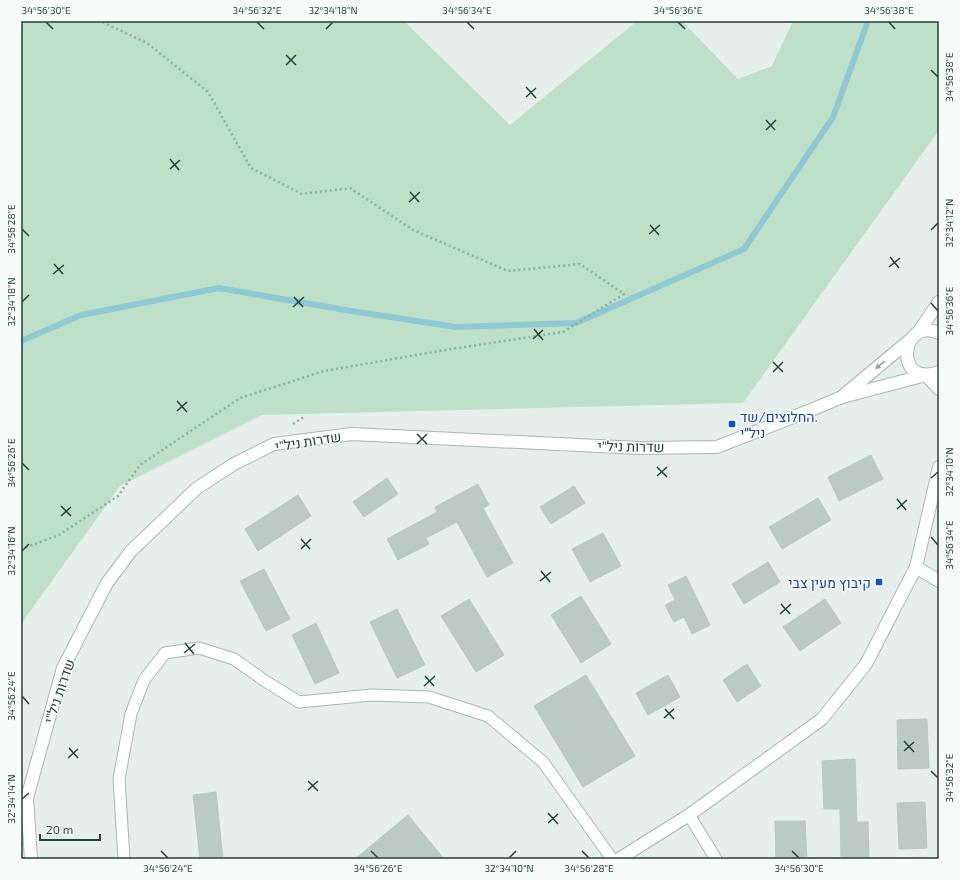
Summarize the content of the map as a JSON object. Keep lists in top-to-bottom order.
{
  "streets": {
    "street": ["שדרות ניל\"י"]
  },
  "places": {
    "transit": ["החלוצים/שד. ניל״י", "קיבוץ מעין צבי"]
  },
  "scale_bar": "20 m",
  "coordinates": [
    "34°56'30\"E",
    "34°56'32\"E",
    "32°34'18\"N",
    "34°56'34\"E",
    "34°56'36\"E",
    "34°56'38\"E",
    "32°34'12\"N",
    "34°56'28\"E",
    "34°56'26\"E",
    "32°34'10\"N",
    "32°34'16\"N",
    "34°56'24\"E",
    "32°34'14\"N"
  ]
}
